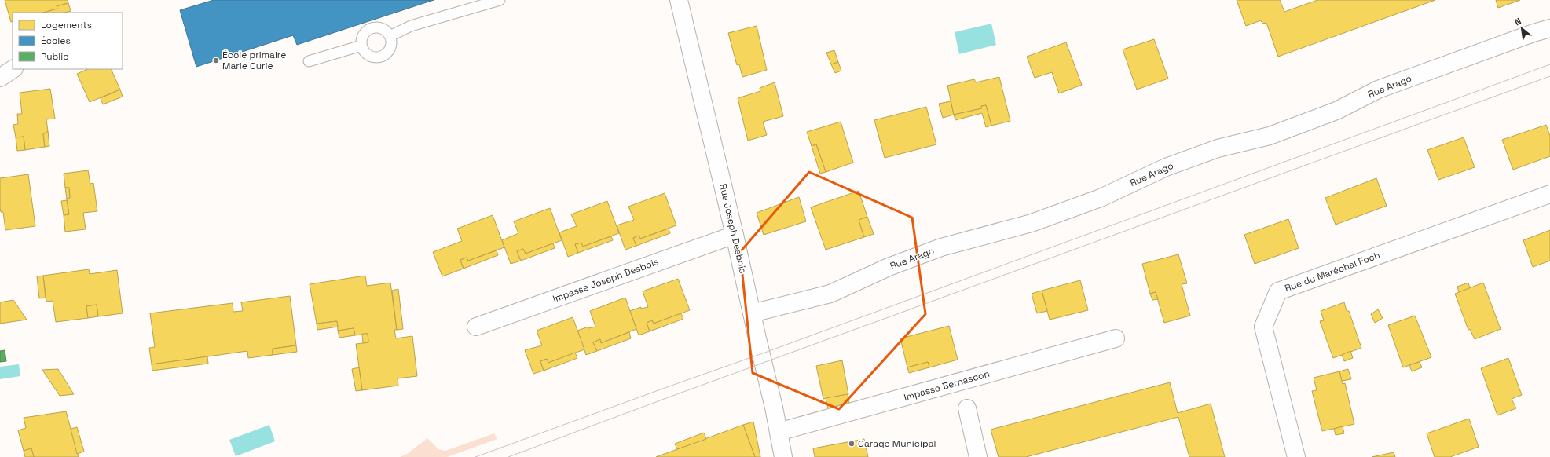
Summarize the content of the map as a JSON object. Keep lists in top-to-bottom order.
{
  "streets": {
    "street": [
      "Rue Arago",
      "Rue Joseph Desbois",
      "Rue du Maréchal Foch",
      "Impasse Joseph Desbois",
      "Impasse Bernascon"
    ]
  },
  "crossings": [
    ["Rue Arago", "Rue Joseph Desbois"],
    ["Rue Joseph Desbois", "Impasse Joseph Desbois"],
    ["Rue Joseph Desbois", "Impasse Bernascon"]
  ],
  "places": ["École primaire Marie Curie", "Garage Municipal"],
  "legend": ["Logements", "Écoles", "Public"],
  "north": "top left"
}
